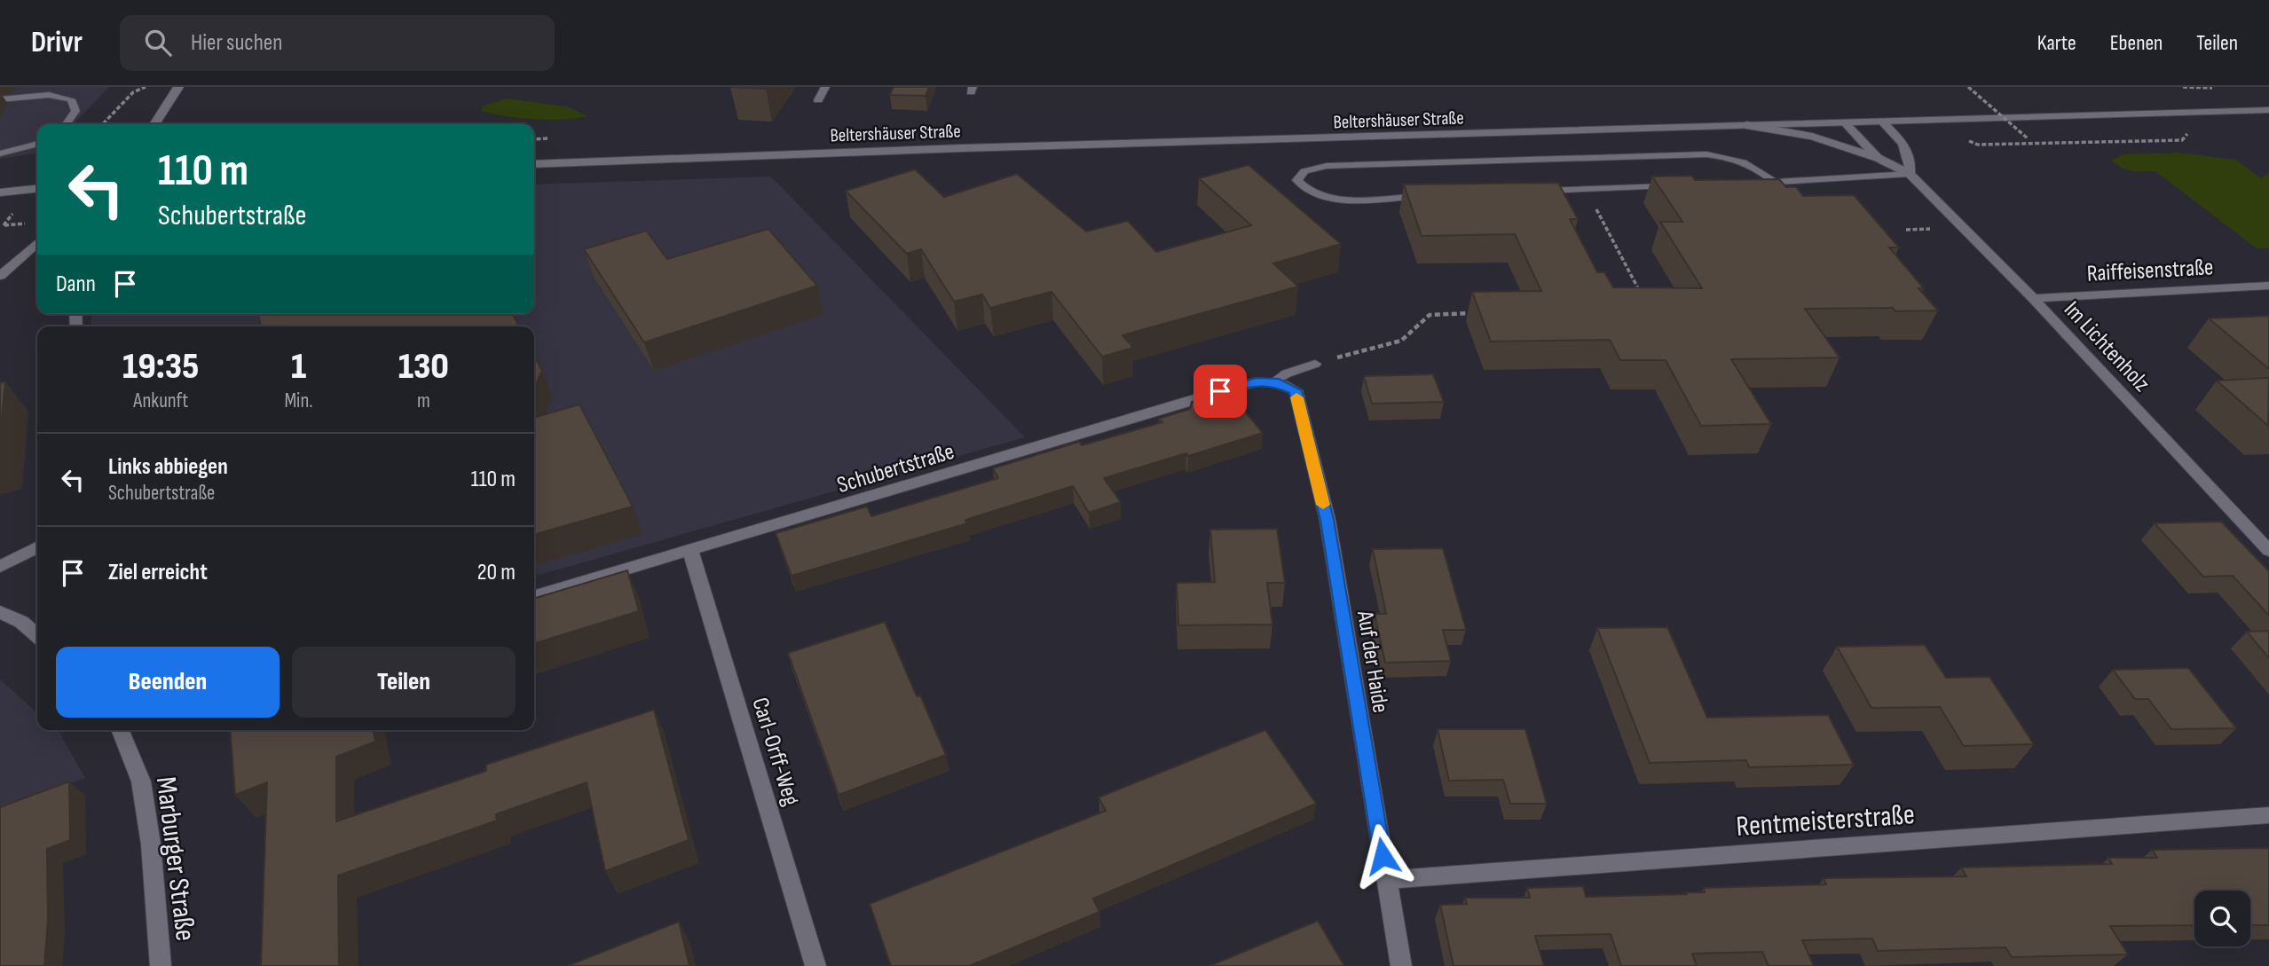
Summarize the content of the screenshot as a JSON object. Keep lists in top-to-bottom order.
{
  "streets": {
    "street": [
      "Beltershäuser Straße",
      "Raiffeisenstraße",
      "Im Lichtenholz",
      "Schubertstraße",
      "Auf der Haide",
      "Carl-Orff-Weg",
      "Rentmeisterstraße",
      "Marburger Straße"
    ]
  },
  "crossings": [
    ["Beltershäuser Straße", "Im Lichtenholz"],
    ["Raiffeisenstraße", "Im Lichtenholz"],
    ["Schubertstraße", "Auf der Haide"],
    ["Schubertstraße", "Carl-Orff-Weg"],
    ["Auf der Haide", "Rentmeisterstraße"]
  ],
  "page": {
    "header": "Drivr",
    "search": "Hier suchen",
    "nav": ["Karte", "Ebenen", "Teilen"],
    "turn": ["110 m", "Schubertstraße"],
    "then": "Dann",
    "eta": [
      "19:35",
      "Ankunft",
      "1",
      "Min.",
      "130",
      "m"
    ],
    "list": [
      {
        "name": "Links abbiegen",
        "note": "Schubertstraße",
        "value": "110 m"
      },
      {
        "name": "Ziel erreicht",
        "value": "20 m"
      }
    ],
    "buttons": ["Beenden", "Teilen"]
  }
}
